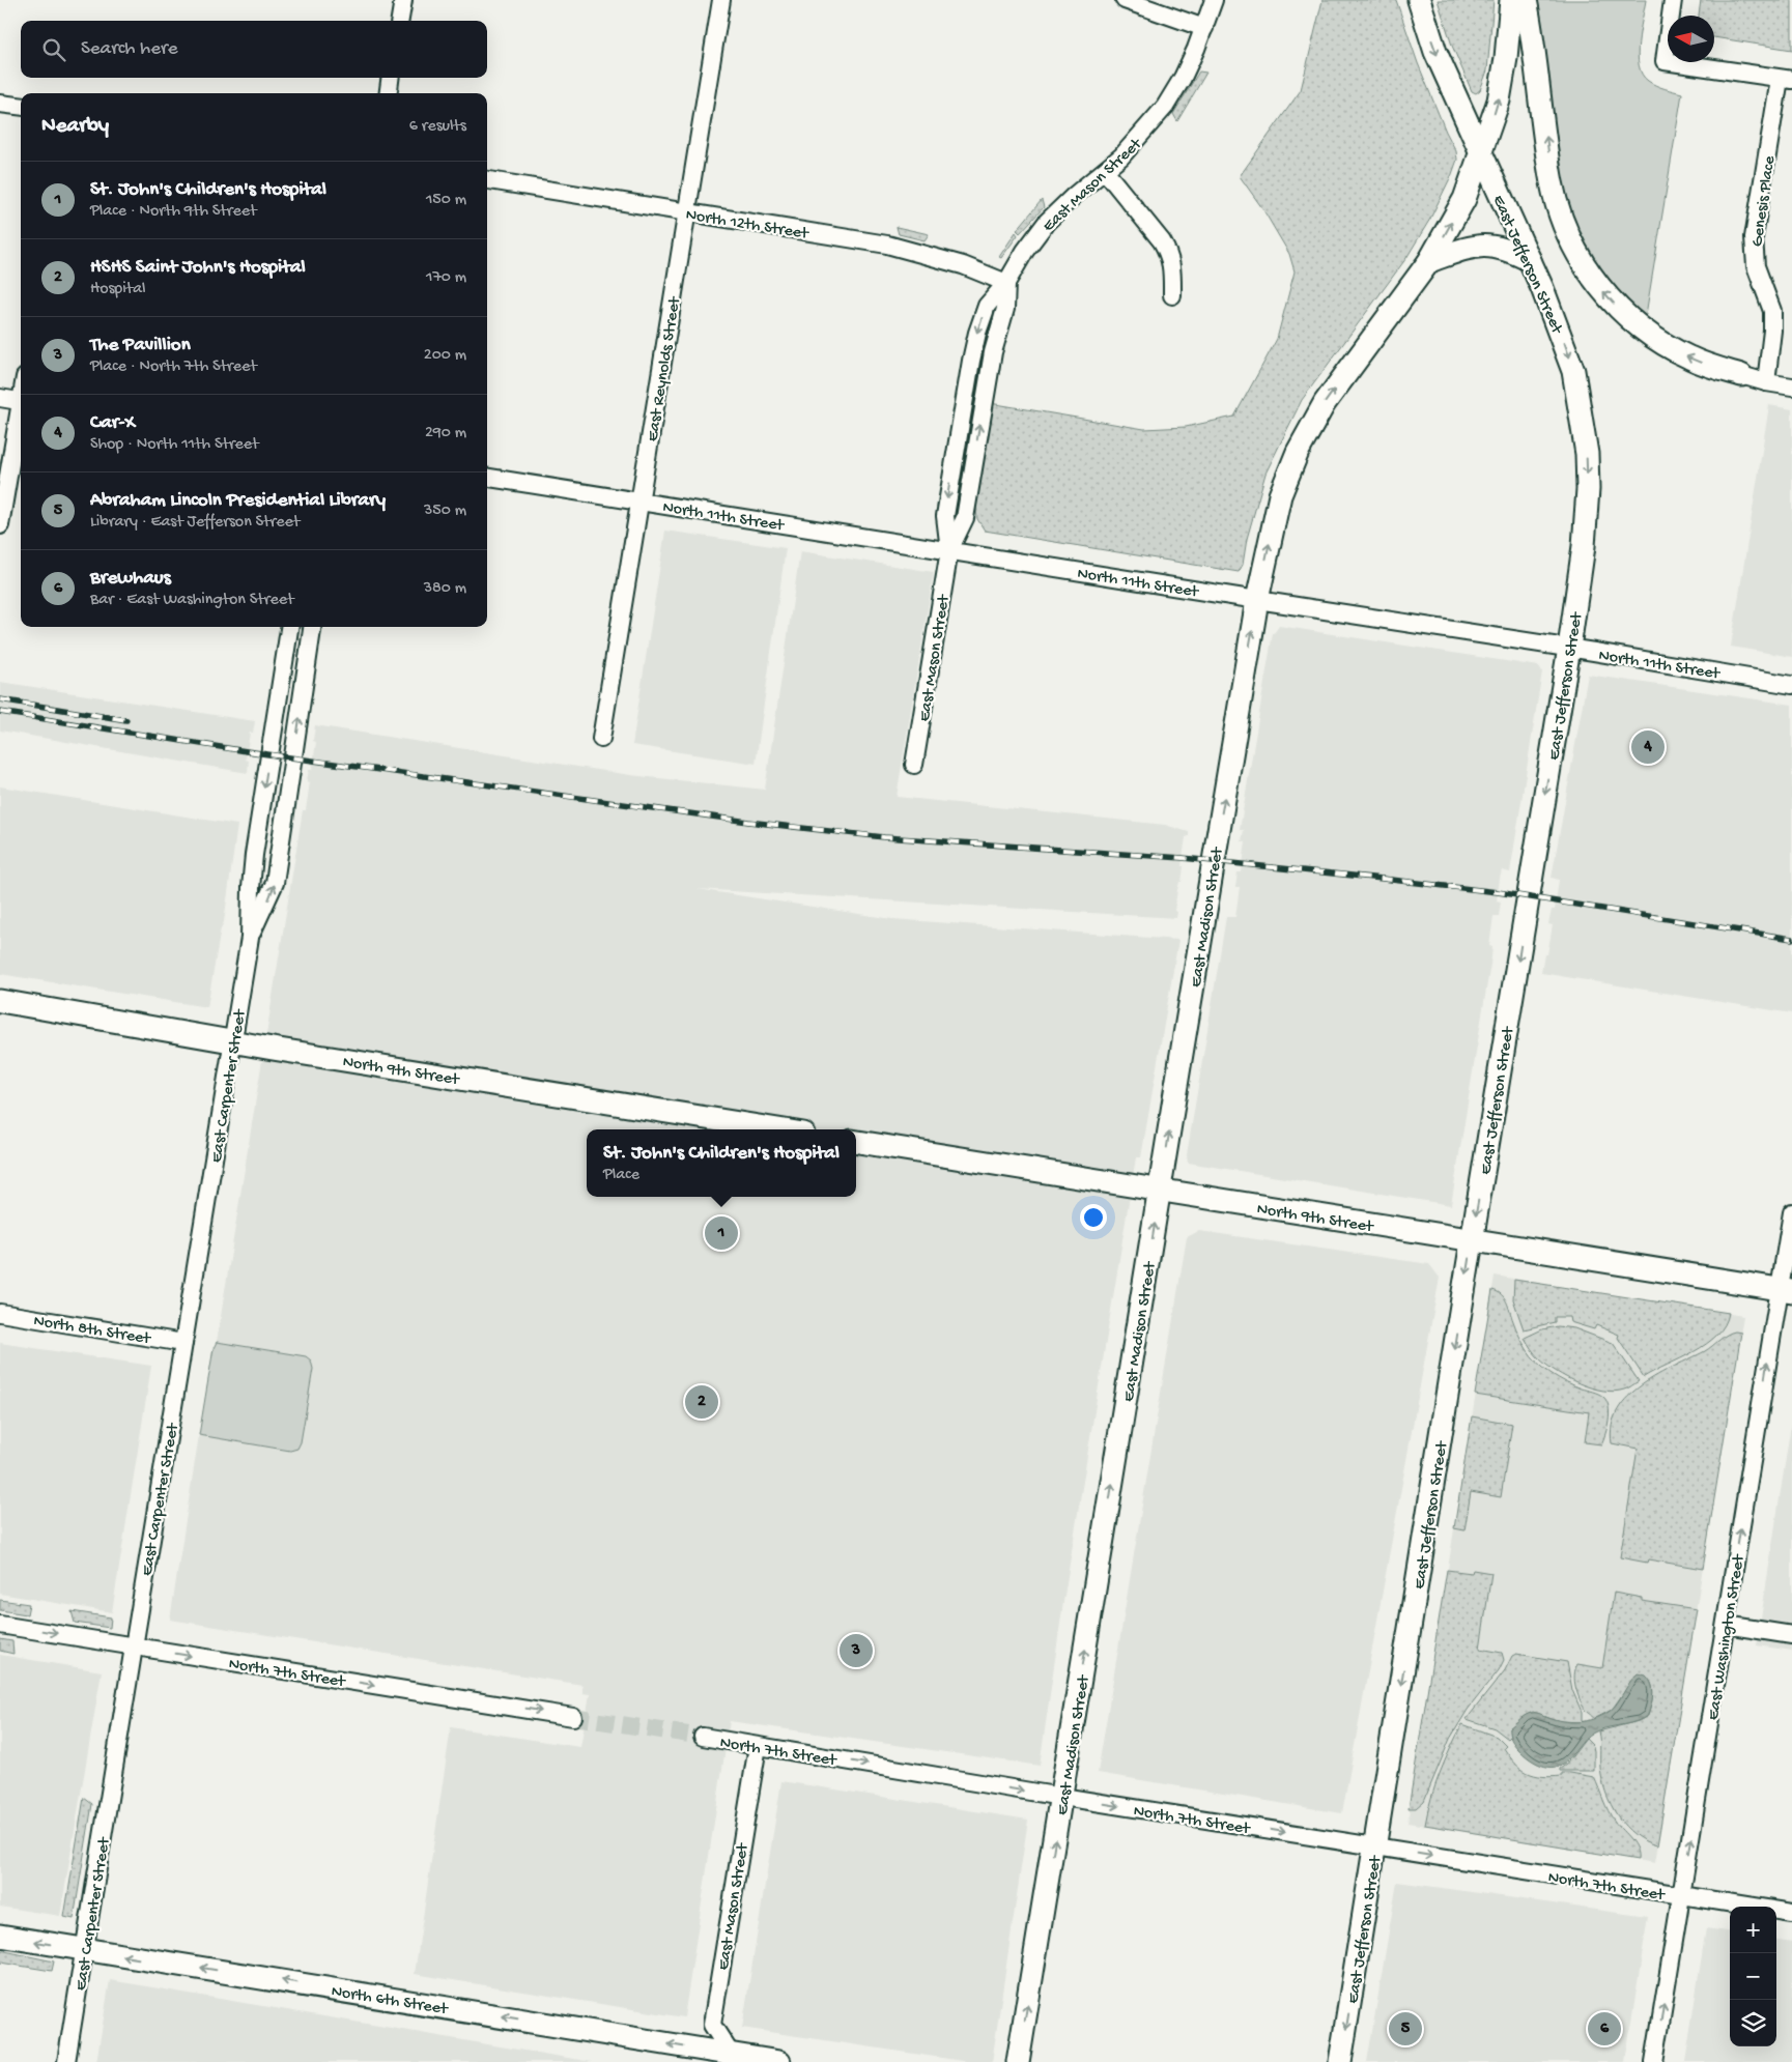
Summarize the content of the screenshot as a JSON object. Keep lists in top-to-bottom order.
{
  "streets": {
    "main road": [
      "East Jefferson Street",
      "East Madison Street",
      "North 9th Street",
      "North 6th Street"
    ],
    "street": [
      "East Mason Street",
      "Genesis Place",
      "North 12th Street",
      "East Reynolds Street",
      "North 11th Street",
      "East Carpenter Street",
      "North 8th Street",
      "East Washington Street",
      "North 7th Street"
    ]
  },
  "crossings": [
    ["East Mason Street", "North 12th Street"],
    ["East Mason Street", "North 11th Street"],
    ["East Mason Street", "North 7th Street"],
    ["East Mason Street", "North 6th Street"],
    ["North 12th Street", "East Reynolds Street"],
    ["East Jefferson Street", "North 11th Street"],
    ["East Jefferson Street", "East Madison Street"],
    ["East Jefferson Street", "North 9th Street"],
    ["East Jefferson Street", "North 7th Street"],
    ["East Reynolds Street", "North 11th Street"],
    ["North 11th Street", "East Madison Street"],
    ["East Madison Street", "North 9th Street"],
    ["East Madison Street", "North 7th Street"],
    ["North 9th Street", "East Carpenter Street"],
    ["North 9th Street", "East Washington Street"],
    ["East Carpenter Street", "North 8th Street"],
    ["East Carpenter Street", "North 7th Street"],
    ["East Carpenter Street", "North 6th Street"],
    ["East Washington Street", "North 7th Street"]
  ],
  "one_way": [
    "East Jefferson Street",
    "East Madison Street",
    "East Washington Street",
    "North 7th Street",
    "North 6th Street"
  ],
  "north": "left",
  "page": {
    "search": "Search here",
    "heading": ["Nearby", "6 results"],
    "list": [
      {
        "mark": "1",
        "name": "St. John's Children's Hospital",
        "note": "Place · North 9th Street",
        "value": "150 m"
      },
      {
        "mark": "2",
        "name": "HSHS Saint John's Hospital",
        "note": "Hospital",
        "value": "170 m"
      },
      {
        "mark": "3",
        "name": "The Pavillion",
        "note": "Place · North 7th Street",
        "value": "200 m"
      },
      {
        "mark": "4",
        "name": "Car-X",
        "note": "Shop · North 11th Street",
        "value": "290 m"
      },
      {
        "mark": "5",
        "name": "Abraham Lincoln Presidential Library",
        "note": "Library · East Jefferson Street",
        "value": "350 m"
      },
      {
        "mark": "6",
        "name": "Brewhaus",
        "note": "Bar · East Washington Street",
        "value": "380 m"
      }
    ],
    "pins": [
      "4",
      "1",
      "2",
      "3",
      "5",
      "6"
    ],
    "popup": ["St. John's Children's Hospital", "Place"],
    "map_buttons": ["+", "−"]
  }
}
